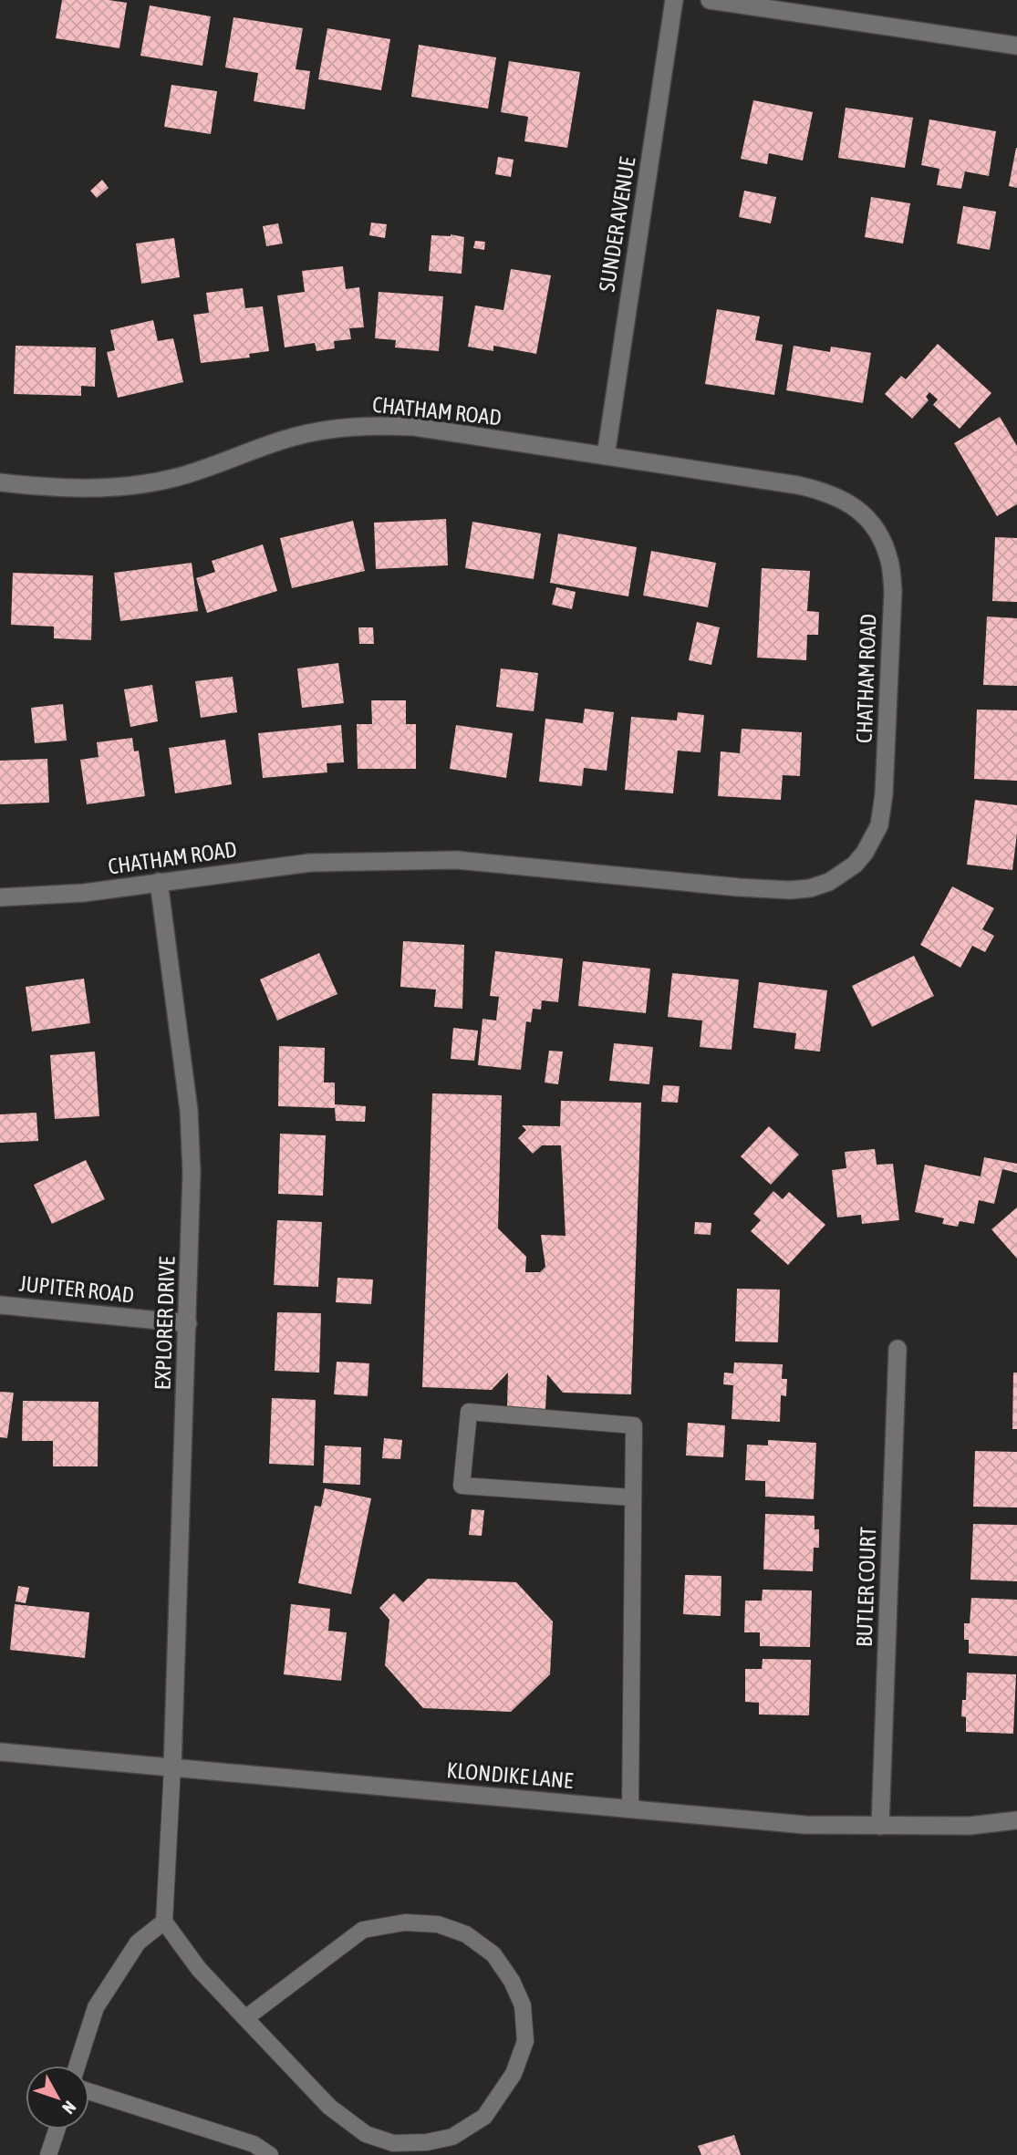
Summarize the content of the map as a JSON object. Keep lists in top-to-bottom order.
{
  "streets": {
    "street": [
      "SUNDER AVENUE",
      "CHATHAM ROAD",
      "JUPITER ROAD",
      "EXPLORER DRIVE",
      "BUTLER COURT",
      "KLONDIKE LANE"
    ]
  },
  "crossings": [
    ["SUNDER AVENUE", "CHATHAM ROAD"],
    ["CHATHAM ROAD", "EXPLORER DRIVE"],
    ["JUPITER ROAD", "EXPLORER DRIVE"],
    ["EXPLORER DRIVE", "KLONDIKE LANE"],
    ["BUTLER COURT", "KLONDIKE LANE"]
  ],
  "north": "bottom right"
}
